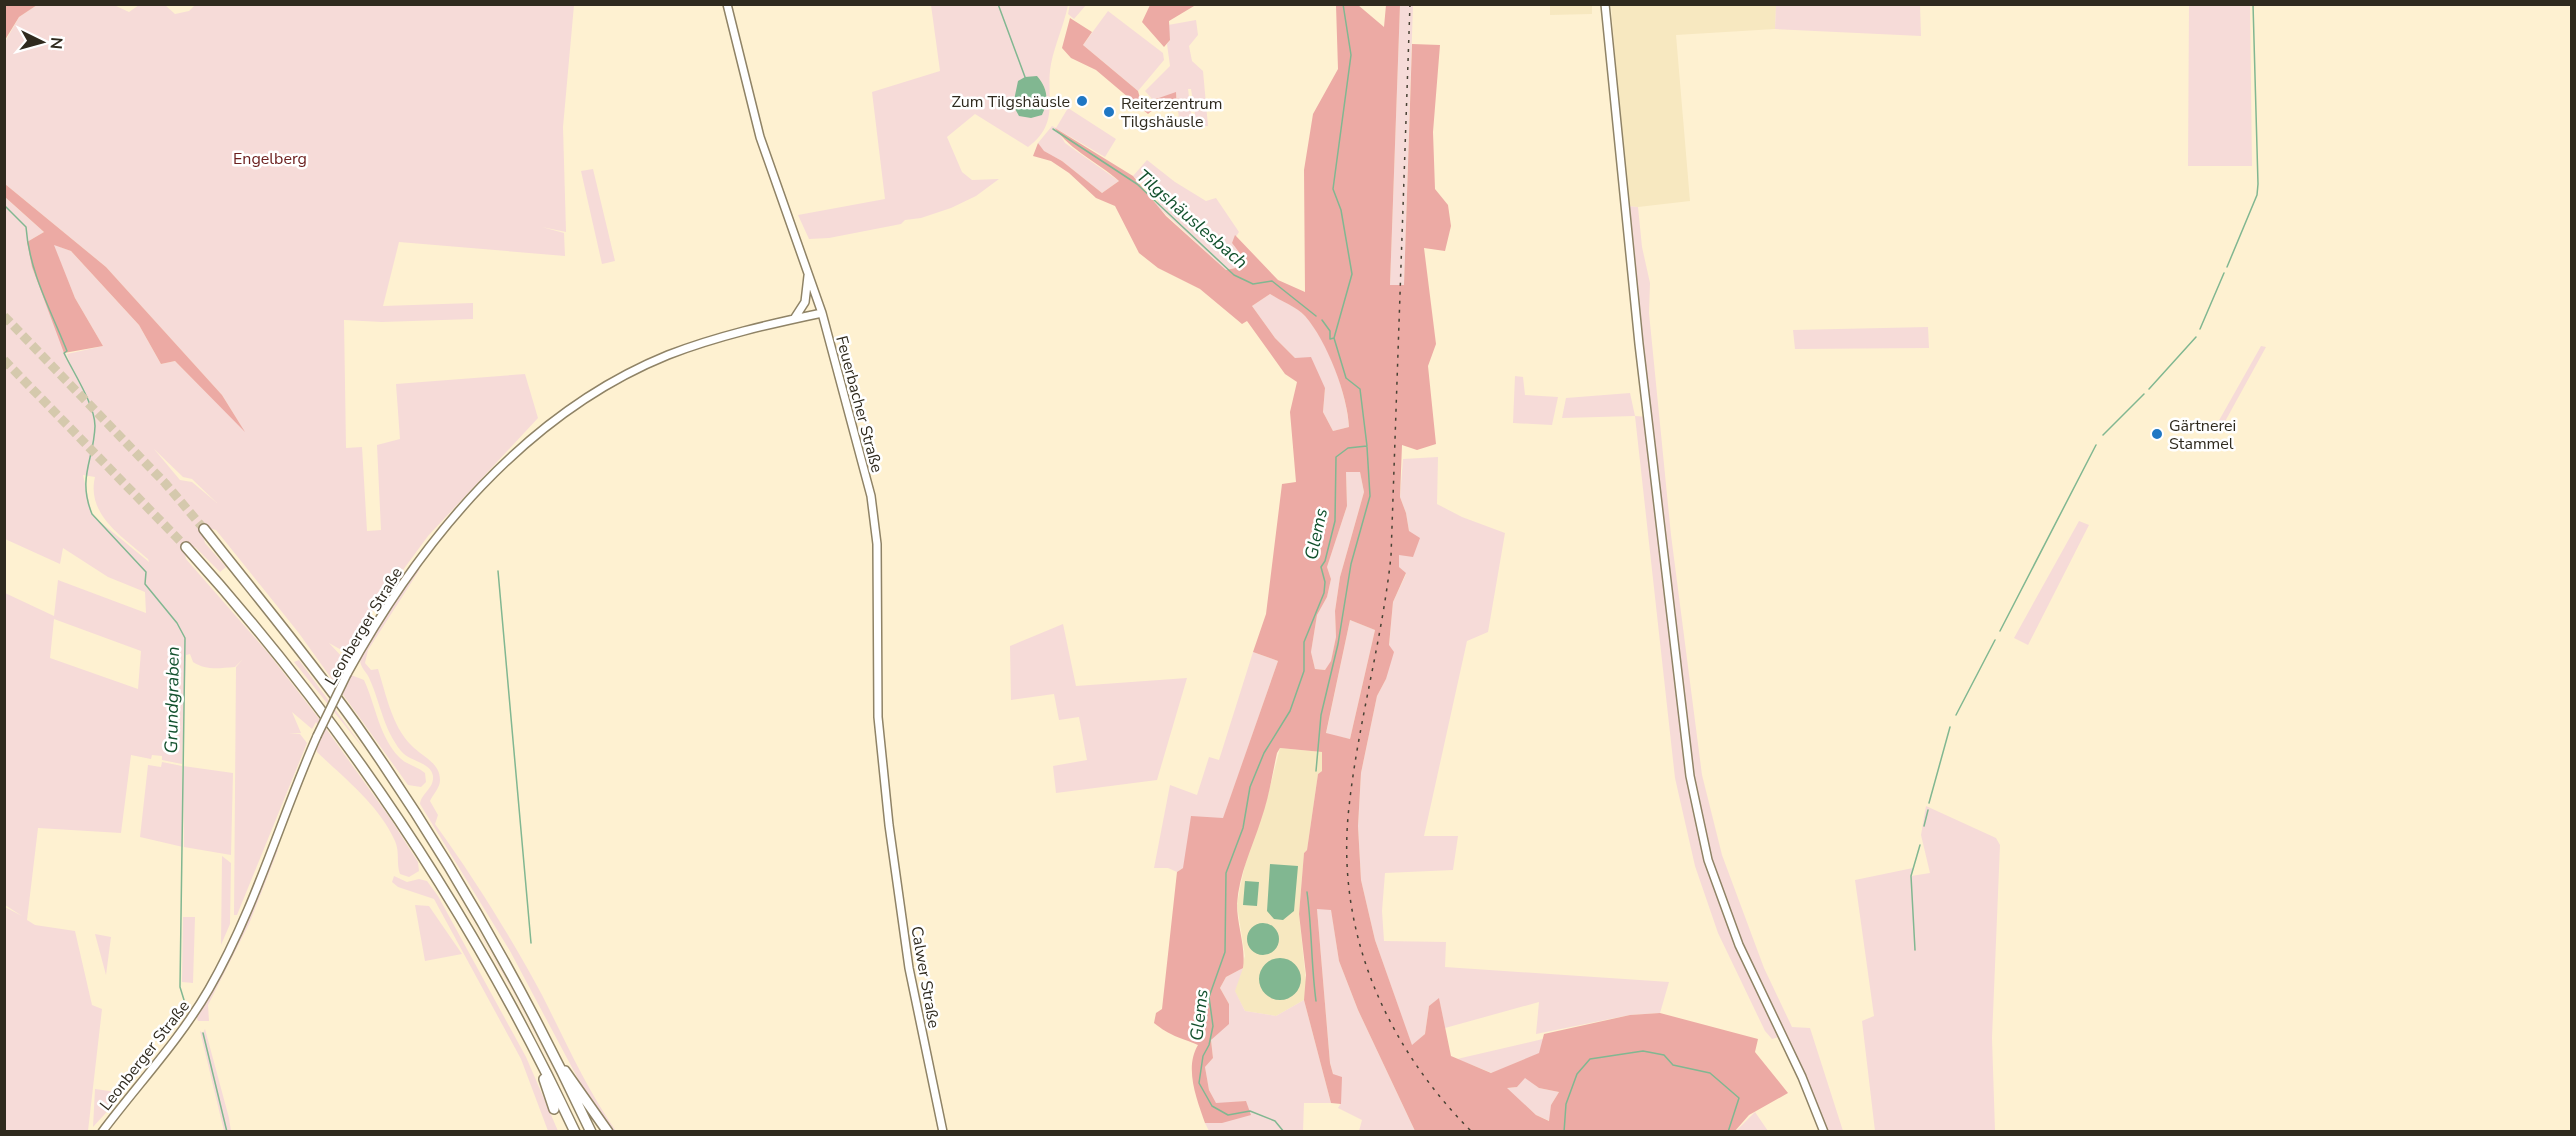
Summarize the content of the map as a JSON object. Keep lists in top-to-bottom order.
{
  "streets": {
    "main road": ["Feuerbacher Straße", "Leonberger Straße", "Calwer Straße"]
  },
  "crossings": [
    ["Feuerbacher Straße", "Leonberger Straße"],
    ["Feuerbacher Straße", "Calwer Straße"]
  ],
  "water": ["Tilgshäuslesbach", "Glems", "Grundgraben"],
  "parks": ["Engelberg"],
  "places": ["Zum Tilgshäusle", "Reiterzentrum Tilgshäusle", "Gärtnerei Stammel"],
  "north": "right"
}
